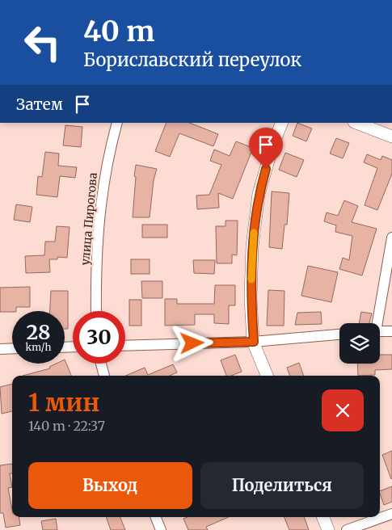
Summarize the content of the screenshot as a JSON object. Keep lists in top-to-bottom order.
{
  "streets": {
    "street": ["улица Пирогова"]
  },
  "page": {
    "turn": ["40 m", "Бориславский переулок"],
    "then": "Затем",
    "speed": "28 km/h",
    "limit": "30",
    "heading": ["1 мин", "140 m · 22:37"],
    "buttons": ["Выход", "Поделиться"]
  }
}
